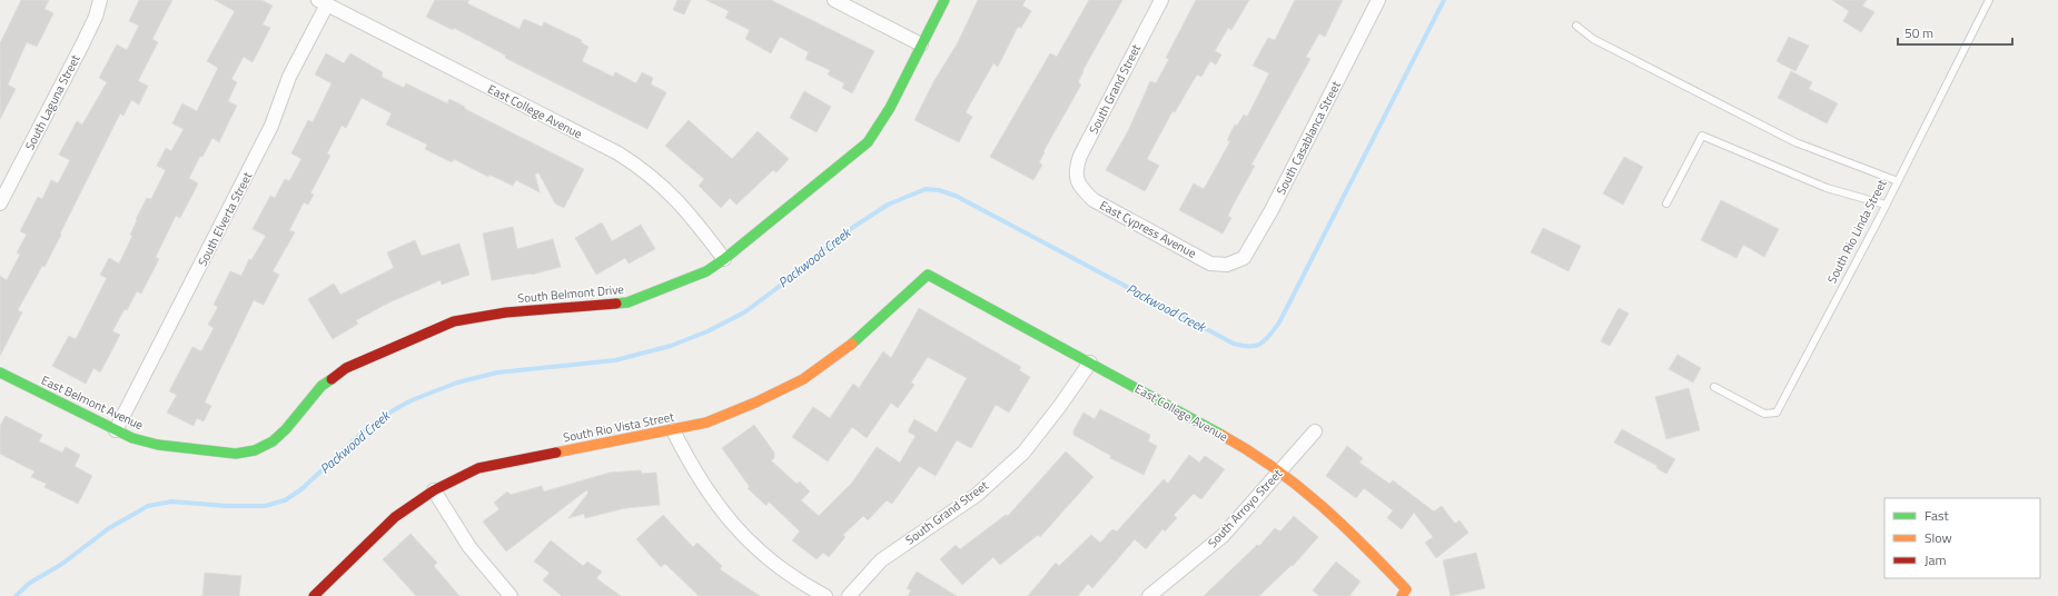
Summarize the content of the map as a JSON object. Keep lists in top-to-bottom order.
{
  "streets": {
    "street": [
      "South Grand Street",
      "South Laguna Street",
      "East College Avenue",
      "South Casablanca Street",
      "South Elverta Street",
      "East Cypress Avenue",
      "South Belmont Drive",
      "East Belmont Avenue",
      "South Rio Vista Street",
      "South Arroyo Street"
    ],
    "lane": ["South Rio Linda Street"]
  },
  "crossings": [
    ["South Grand Street", "East College Avenue"],
    ["South Grand Street", "East Cypress Avenue"],
    ["East College Avenue", "South Elverta Street"],
    ["East College Avenue", "South Belmont Drive"],
    ["East College Avenue", "South Rio Vista Street"],
    ["East College Avenue", "South Arroyo Street"],
    ["South Casablanca Street", "East Cypress Avenue"],
    ["South Elverta Street", "East Belmont Avenue"],
    ["South Belmont Drive", "East Belmont Avenue"]
  ],
  "water": ["Packwood Creek"],
  "legend": ["Fast", "Slow", "Jam"],
  "scale_bar": "50 m"
}
